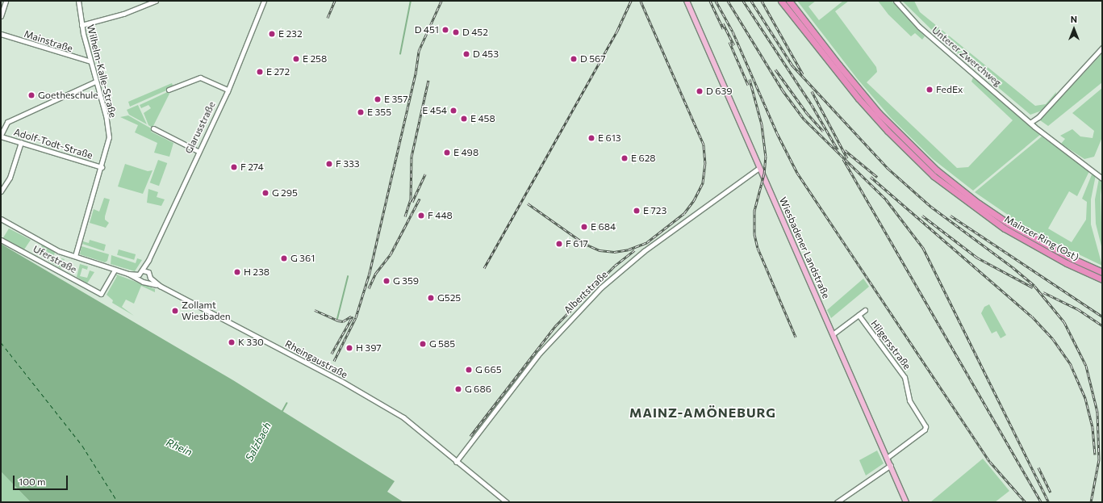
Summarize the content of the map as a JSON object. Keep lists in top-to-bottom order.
{
  "streets": {
    "highway": ["Mainzer Ring (Ost)"],
    "main road": ["Wiesbadener Landstraße"],
    "street": [
      "Mainstraße",
      "Unterer Zwerchweg",
      "Wilhelm-Kalle-Straße",
      "Glarusstraße",
      "Adolf-Todt-Straße",
      "Uferstraße",
      "Albertstraße",
      "Hilgersstraße",
      "Rheingaustraße"
    ]
  },
  "crossings": [
    ["Mainstraße", "Wilhelm-Kalle-Straße"],
    ["Wilhelm-Kalle-Straße", "Adolf-Todt-Straße"],
    ["Wilhelm-Kalle-Straße", "Rheingaustraße"],
    ["Wiesbadener Landstraße", "Albertstraße"],
    ["Wiesbadener Landstraße", "Hilgersstraße"],
    ["Uferstraße", "Rheingaustraße"],
    ["Albertstraße", "Rheingaustraße"]
  ],
  "districts": ["MAINZ-AMÖNEBURG"],
  "water": ["Salzbach", "Rhein"],
  "places": [
    "D 451",
    "D 452",
    "E 232",
    "D 453",
    "E 258",
    "D 567",
    "E 272",
    "FedEx",
    "D 639",
    "Goetheschule",
    "E 357",
    "E 454",
    "E 355",
    "E 458",
    "E 613",
    "E 498",
    "E 628",
    "F 333",
    "F 274",
    "G 295",
    "E 723",
    "F 448",
    "E 684",
    "F 617",
    "G 361",
    "H 238",
    "G 359",
    "G525",
    "Zollamt Wiesbaden",
    "K 330",
    "G 585",
    "H 397",
    "G 665",
    "G 686"
  ],
  "scale_bar": "100 m",
  "north": "top"
}
